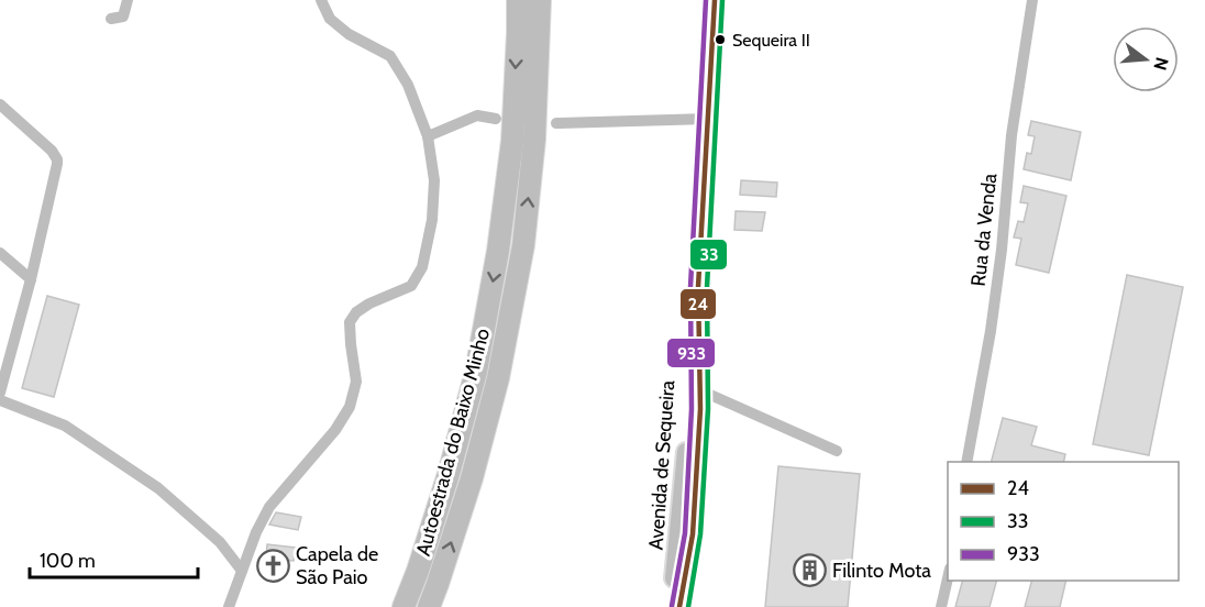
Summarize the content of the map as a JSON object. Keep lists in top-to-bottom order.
{
  "streets": {
    "highway": ["Autoestrada do Baixo Minho"],
    "main road": ["Avenida de Sequeira"],
    "street": ["Rua da Venda"]
  },
  "places": {
    "other": ["Sequeira II"],
    "church": ["Capela de São Paio"],
    "building": ["Filinto Mota"]
  },
  "lines": ["transit line 24", "transit line 33", "transit line 933"],
  "legend": ["24", "33", "933"],
  "scale_bar": "100 m",
  "north": "right"
}
